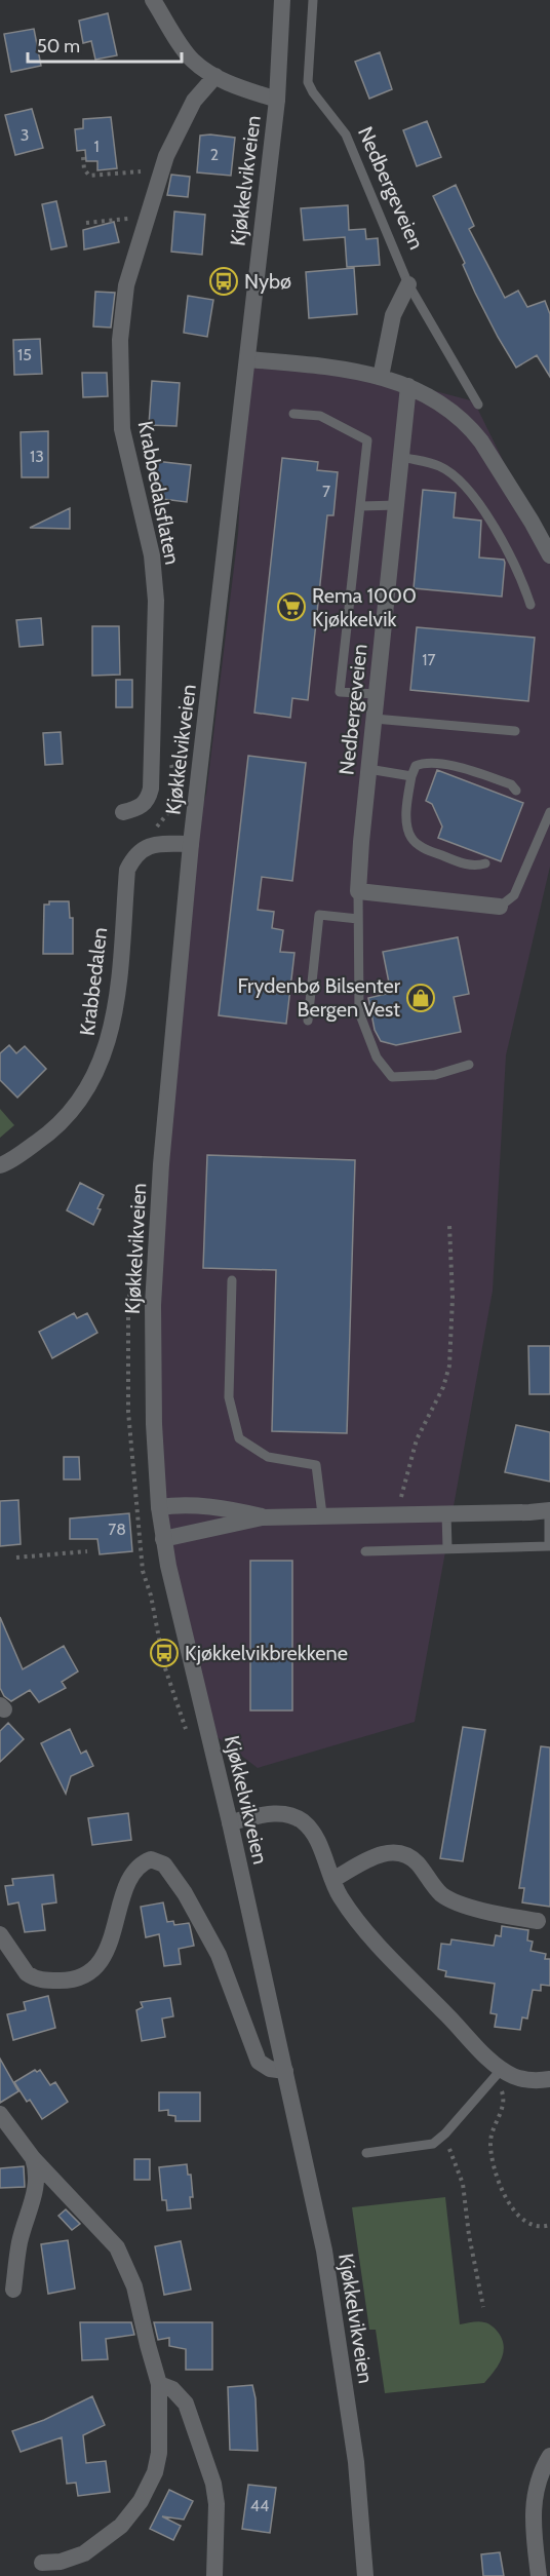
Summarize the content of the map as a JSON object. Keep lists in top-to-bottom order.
{
  "streets": {
    "street": [
      "Kjøkkelvikveien",
      "Nedbergeveien",
      "Krabbedalsflaten",
      "Krabbedalen"
    ]
  },
  "crossings": [
    ["Kjøkkelvikveien", "Krabbedalen"]
  ],
  "places": {
    "bus stop": ["Nybø", "Kjøkkelvikbrekkene"],
    "supermarket": ["Rema 1000 Kjøkkelvik"],
    "shop": ["Frydenbø Bilsenter Bergen Vest"]
  },
  "house_numbers": [
    "3",
    "1",
    "2",
    "15",
    "13",
    "7",
    "17",
    "78",
    "44"
  ],
  "scale_bar": "50 m"
}
